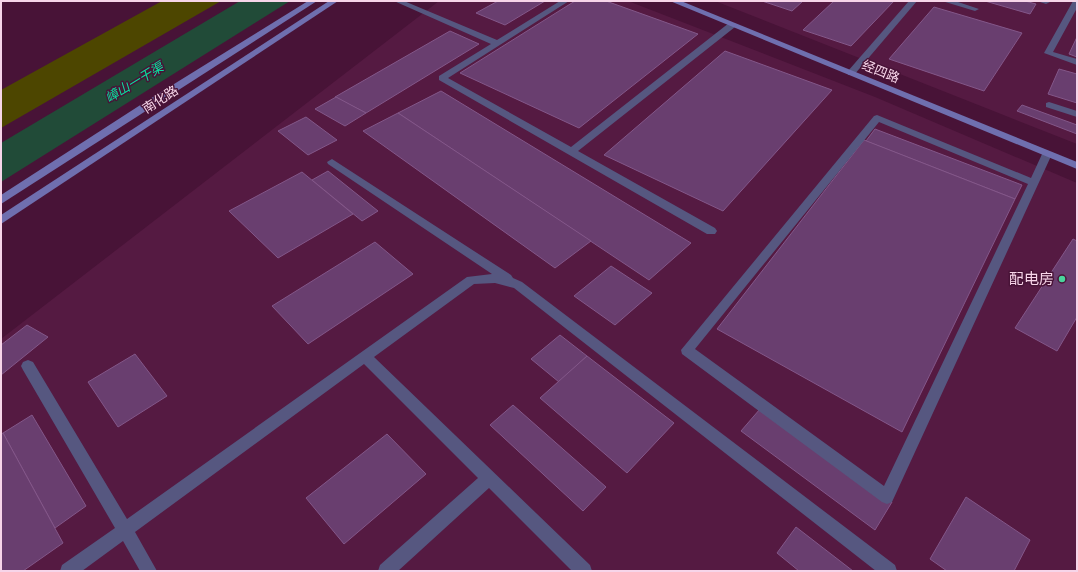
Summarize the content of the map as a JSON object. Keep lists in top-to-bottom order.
{
  "streets": {
    "main road": ["经四路", "南化路"]
  },
  "water": ["嶂山一干渠"],
  "places": ["配电房"]
}
